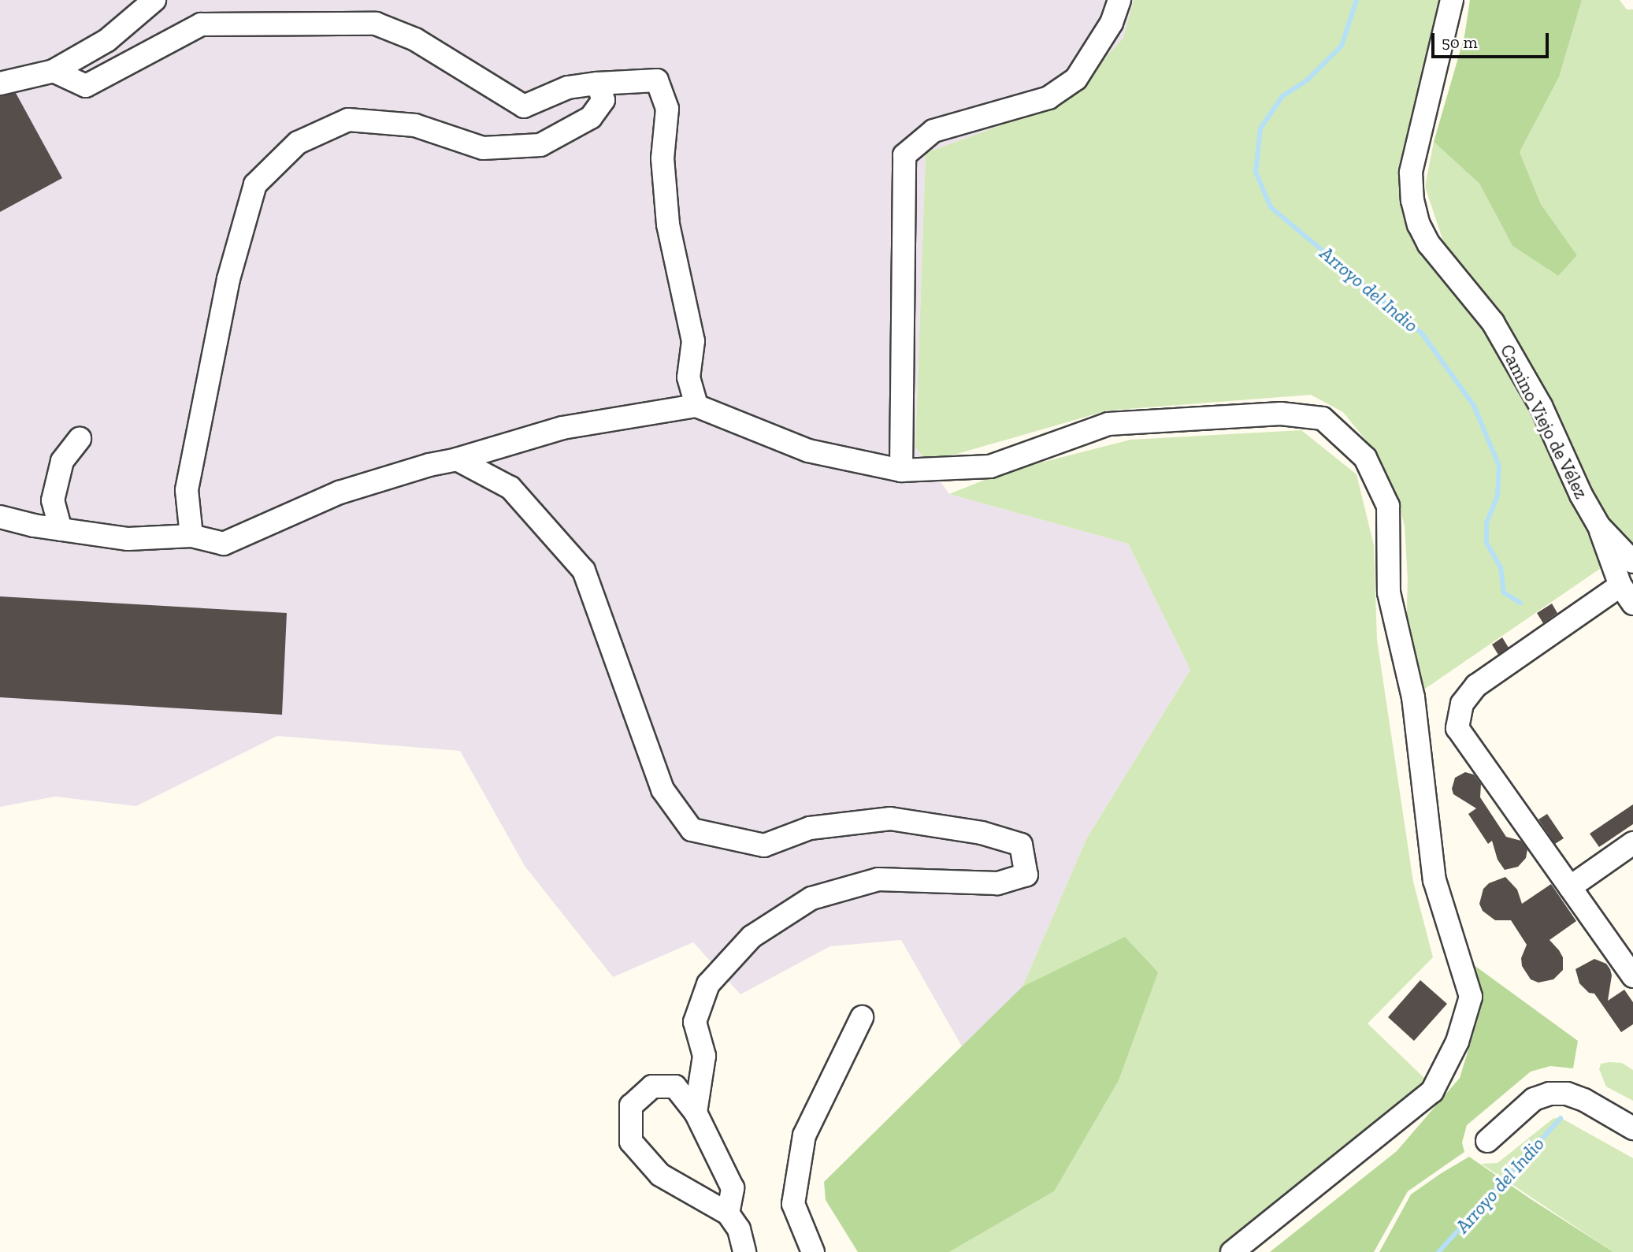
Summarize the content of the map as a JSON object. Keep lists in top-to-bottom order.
{
  "streets": {
    "street": ["Camino Viejo de Vélez"]
  },
  "water": ["Arroyo del Indio"],
  "scale_bar": "50 m"
}
